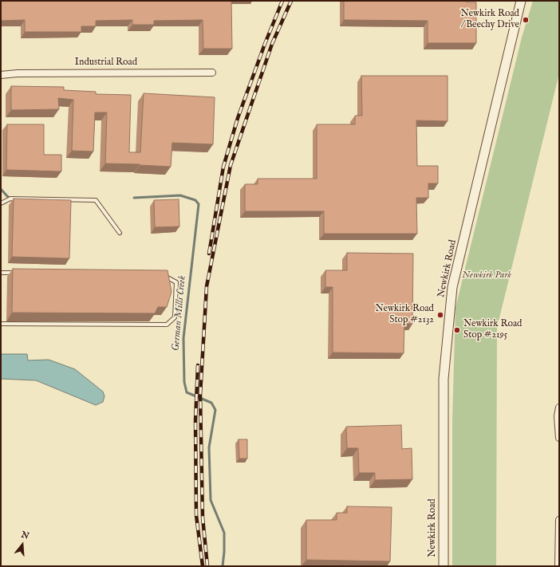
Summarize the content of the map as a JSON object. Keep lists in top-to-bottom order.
{
  "streets": {
    "street": ["Industrial Road", "Newkirk Road"]
  },
  "water": ["German Mills Creek"],
  "parks": ["Newkirk Park"],
  "places": ["Newkirk Road / Beechy Drive", "Newkirk Road Stop #2132", "Newkirk Road Stop #2195"],
  "north": "top"
}
